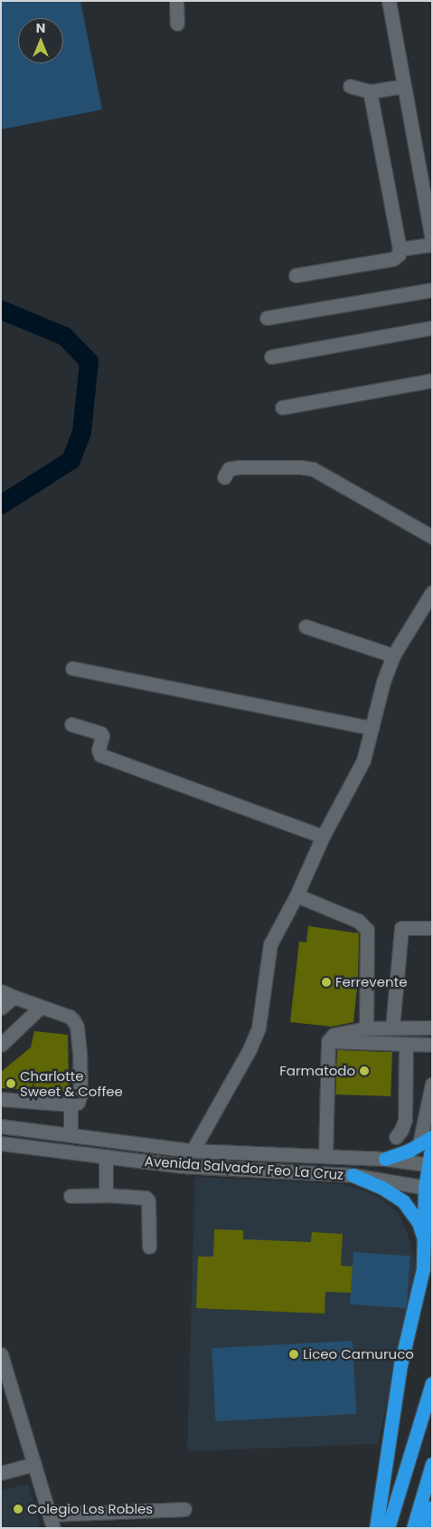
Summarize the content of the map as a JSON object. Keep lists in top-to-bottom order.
{
  "streets": {
    "street": ["Avenida Salvador Feo La Cruz"]
  },
  "places": [
    "Ferrevente",
    "Farmatodo",
    "Charlotte Sweet & Coffee",
    "Liceo Camuruco",
    "Colegio Los Robles"
  ],
  "north": "top"
}
